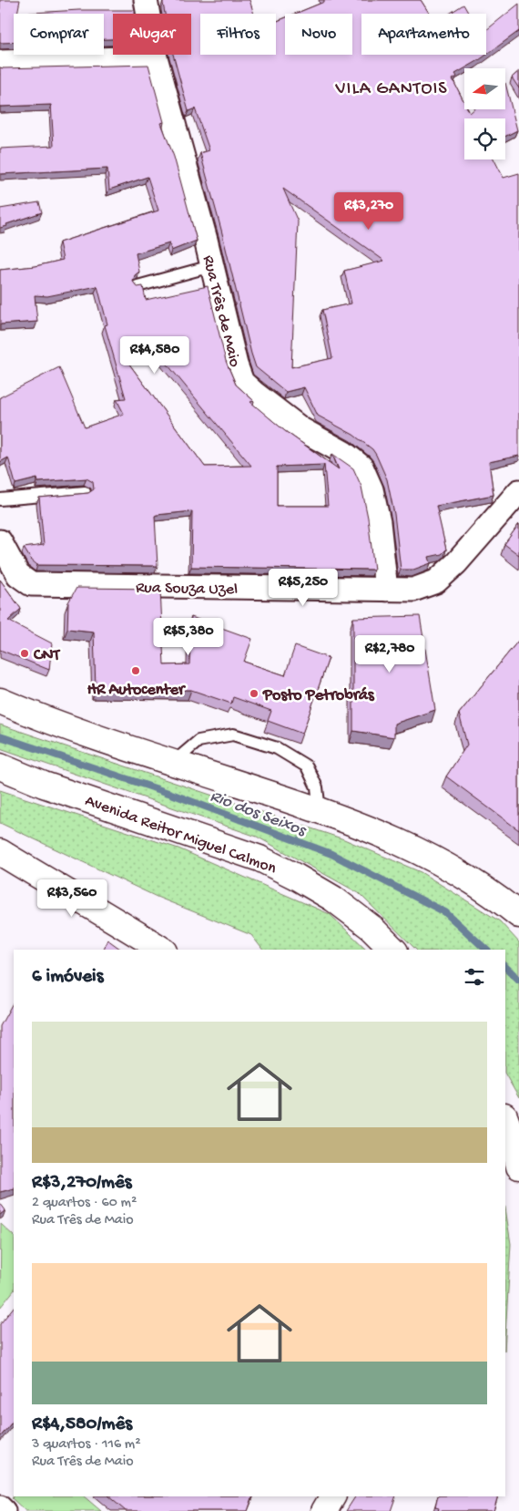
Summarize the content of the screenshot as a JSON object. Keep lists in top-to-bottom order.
{
  "streets": {
    "main road": ["Avenida Reitor Miguel Calmon"],
    "street": ["Rua Três de Maio", "Rua Souza Uzel"]
  },
  "crossings": [
    ["Rua Três de Maio", "Rua Souza Uzel"]
  ],
  "districts": ["VILA GANTOIS"],
  "water": ["Rio dos Seixos"],
  "places": ["CNT", "HR Autocenter", "Posto Petrobrás"],
  "north": "left",
  "page": {
    "chip": [
      "Comprar",
      "Alugar",
      "Filtros",
      "Novo",
      "Apartamento"
    ],
    "price": [
      "R$3,270",
      "R$4,580",
      "R$5,250",
      "R$5,380",
      "R$2,780",
      "R$3,560"
    ],
    "heading": "6 imóveis",
    "list": [
      {
        "name": "R$3,270/mês",
        "note": "2 quartos · 60 m² · Rua Três de Maio"
      },
      {
        "name": "R$4,580/mês",
        "note": "3 quartos · 116 m² · Rua Três de Maio"
      }
    ]
  }
}
